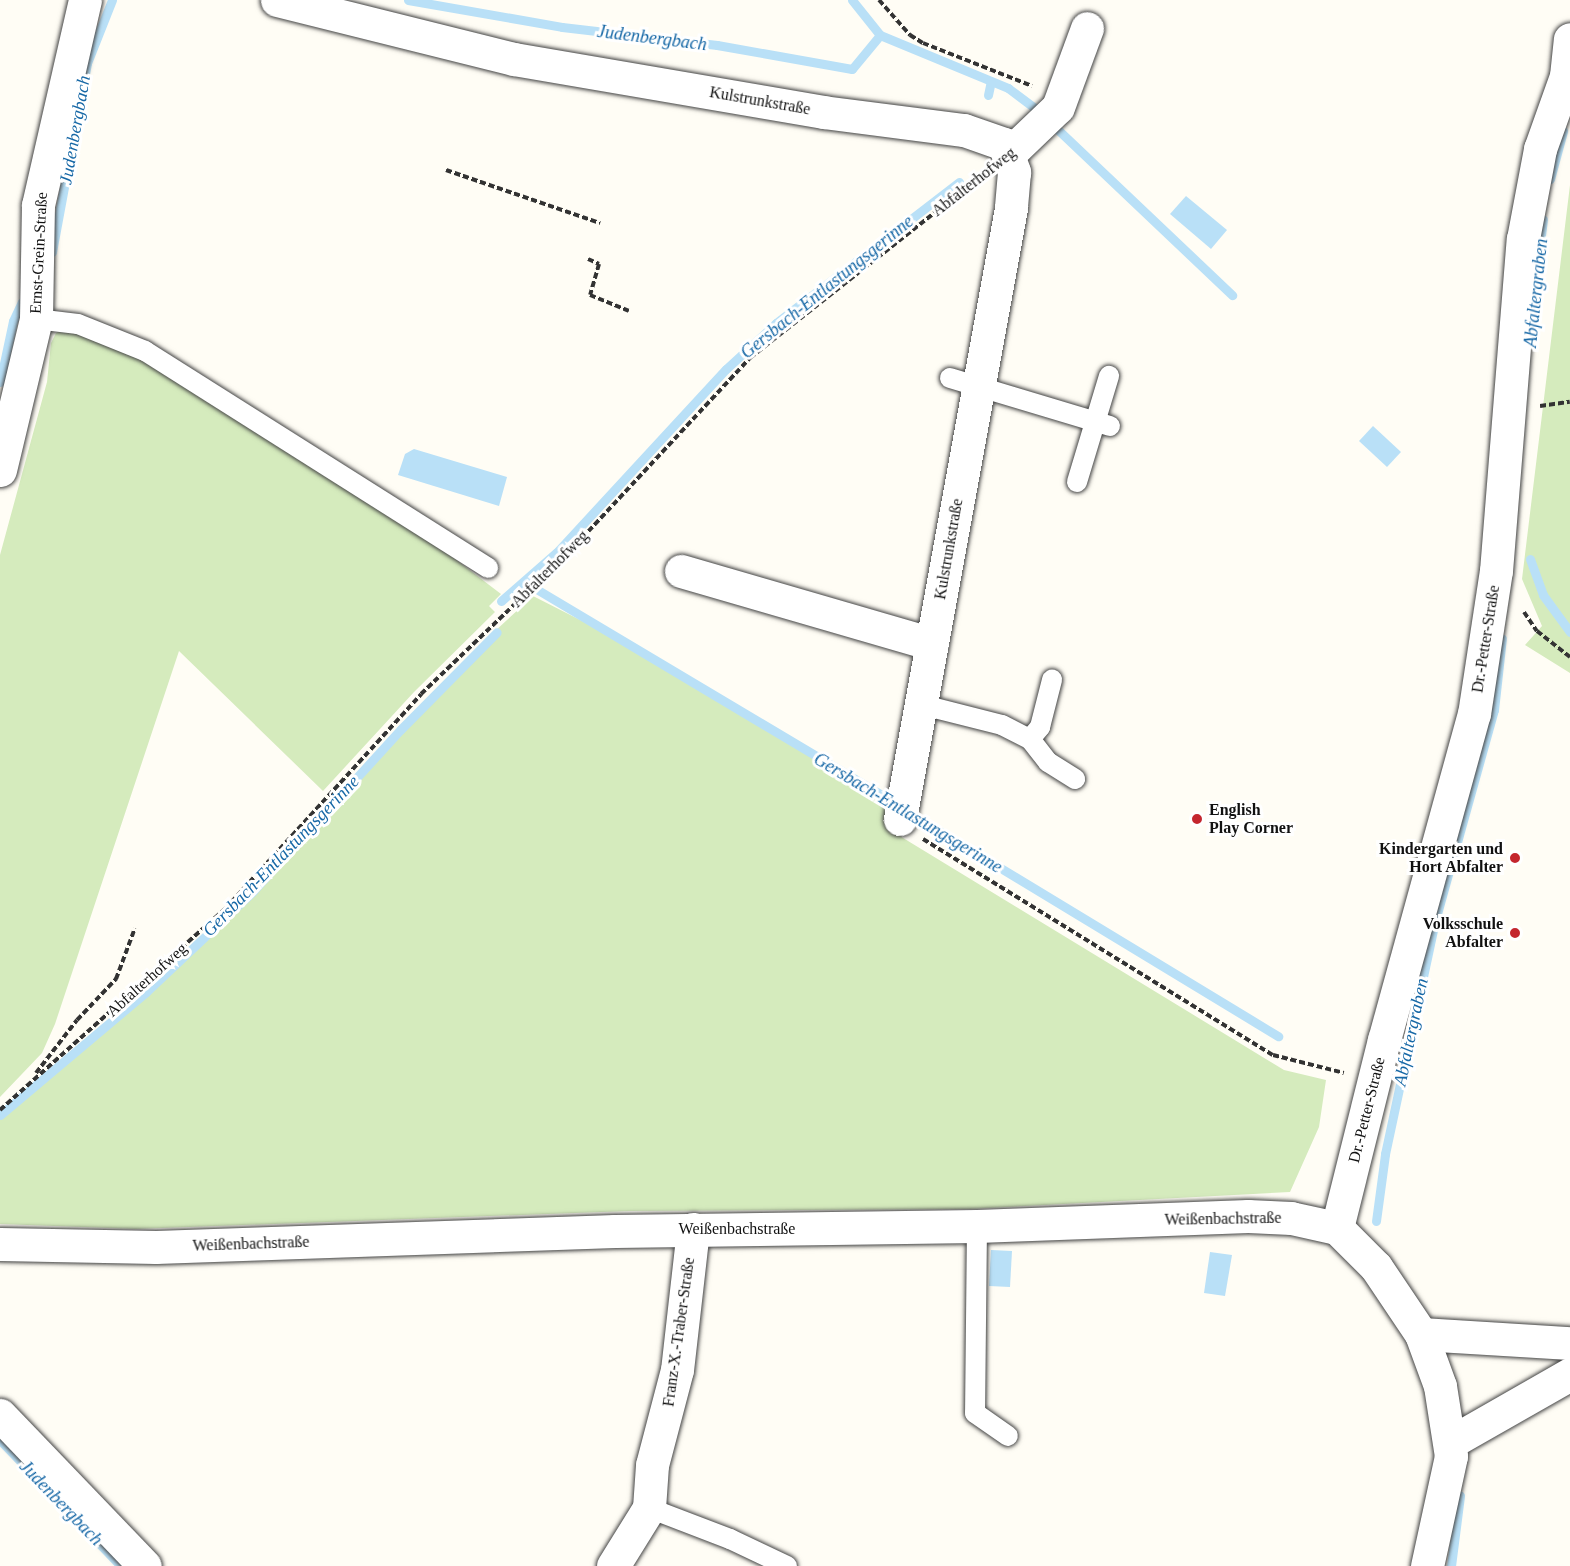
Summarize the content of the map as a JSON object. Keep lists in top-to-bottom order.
{
  "streets": {
    "street": [
      "Kulstrunkstraße",
      "Abfalterhofweg",
      "Ernst-Grein-Straße",
      "Dr.-Petter-Straße",
      "Weißenbachstraße",
      "Franz-X.-Traber-Straße"
    ]
  },
  "crossings": [
    ["Kulstrunkstraße", "Abfalterhofweg"],
    ["Dr.-Petter-Straße", "Weißenbachstraße"],
    ["Weißenbachstraße", "Franz-X.-Traber-Straße"]
  ],
  "water": ["Judenbergbach", "Gersbach-Entlastungsgerinne", "Abfaltergraben"],
  "places": ["English Play Corner", "Kindergarten und Hort Abfalter", "Volksschule Abfalter"]
}
